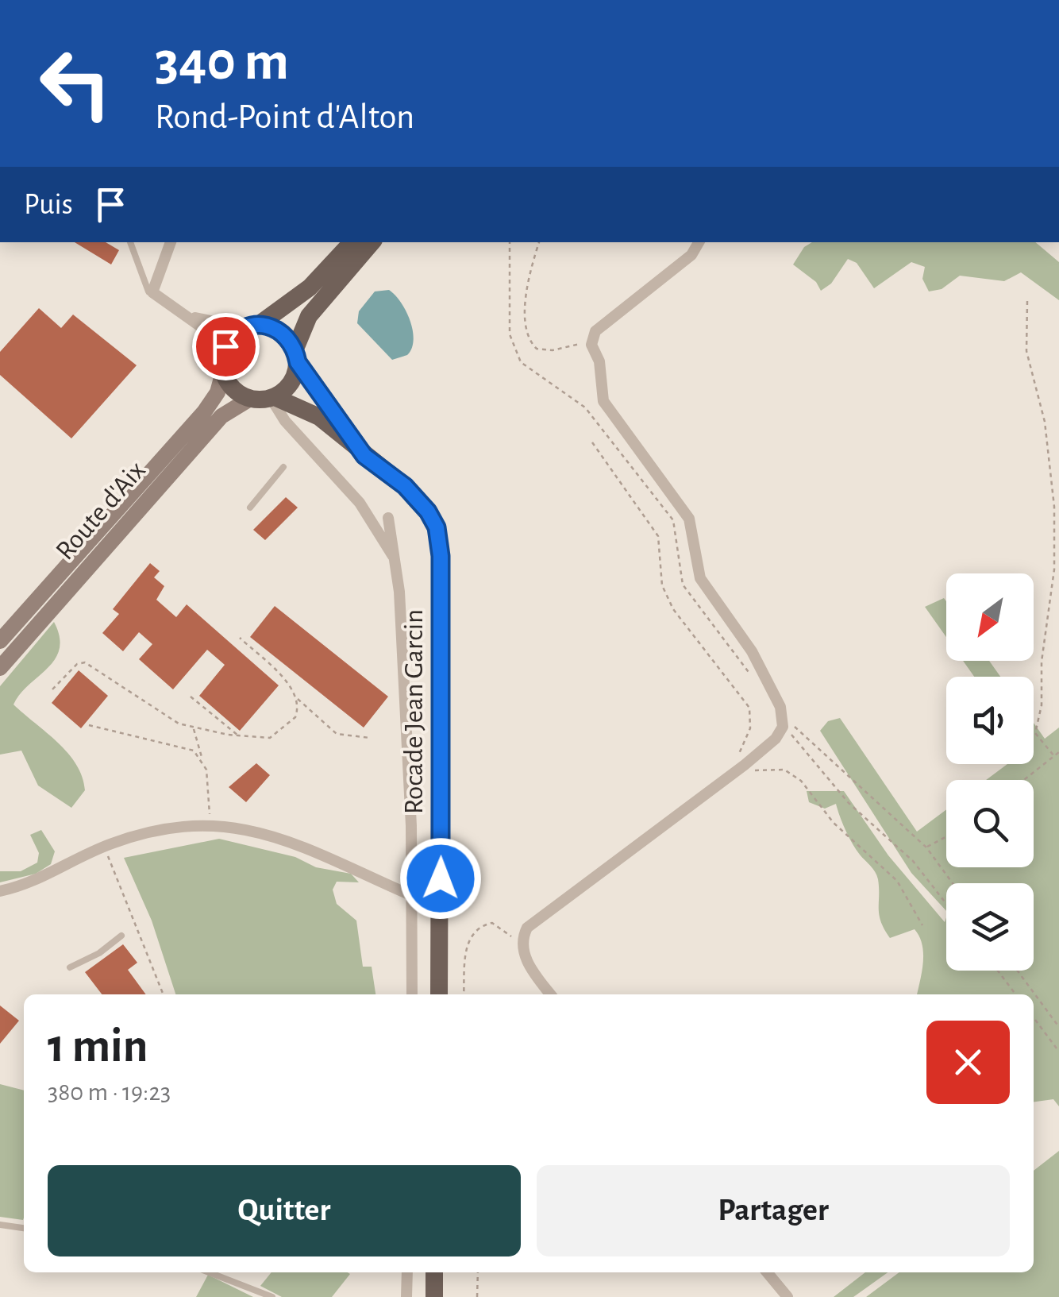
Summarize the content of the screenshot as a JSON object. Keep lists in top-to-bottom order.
{
  "streets": {
    "main road": ["Route d'Aix", "Rocade Jean Garcin"]
  },
  "crossings": [
    ["Route d'Aix", "Rocade Jean Garcin"]
  ],
  "north": "bottom left",
  "page": {
    "turn": ["340 m", "Rond-Point d'Alton"],
    "then": "Puis",
    "heading": ["1 min", "380 m · 19:23"],
    "buttons": ["Quitter", "Partager"]
  }
}
